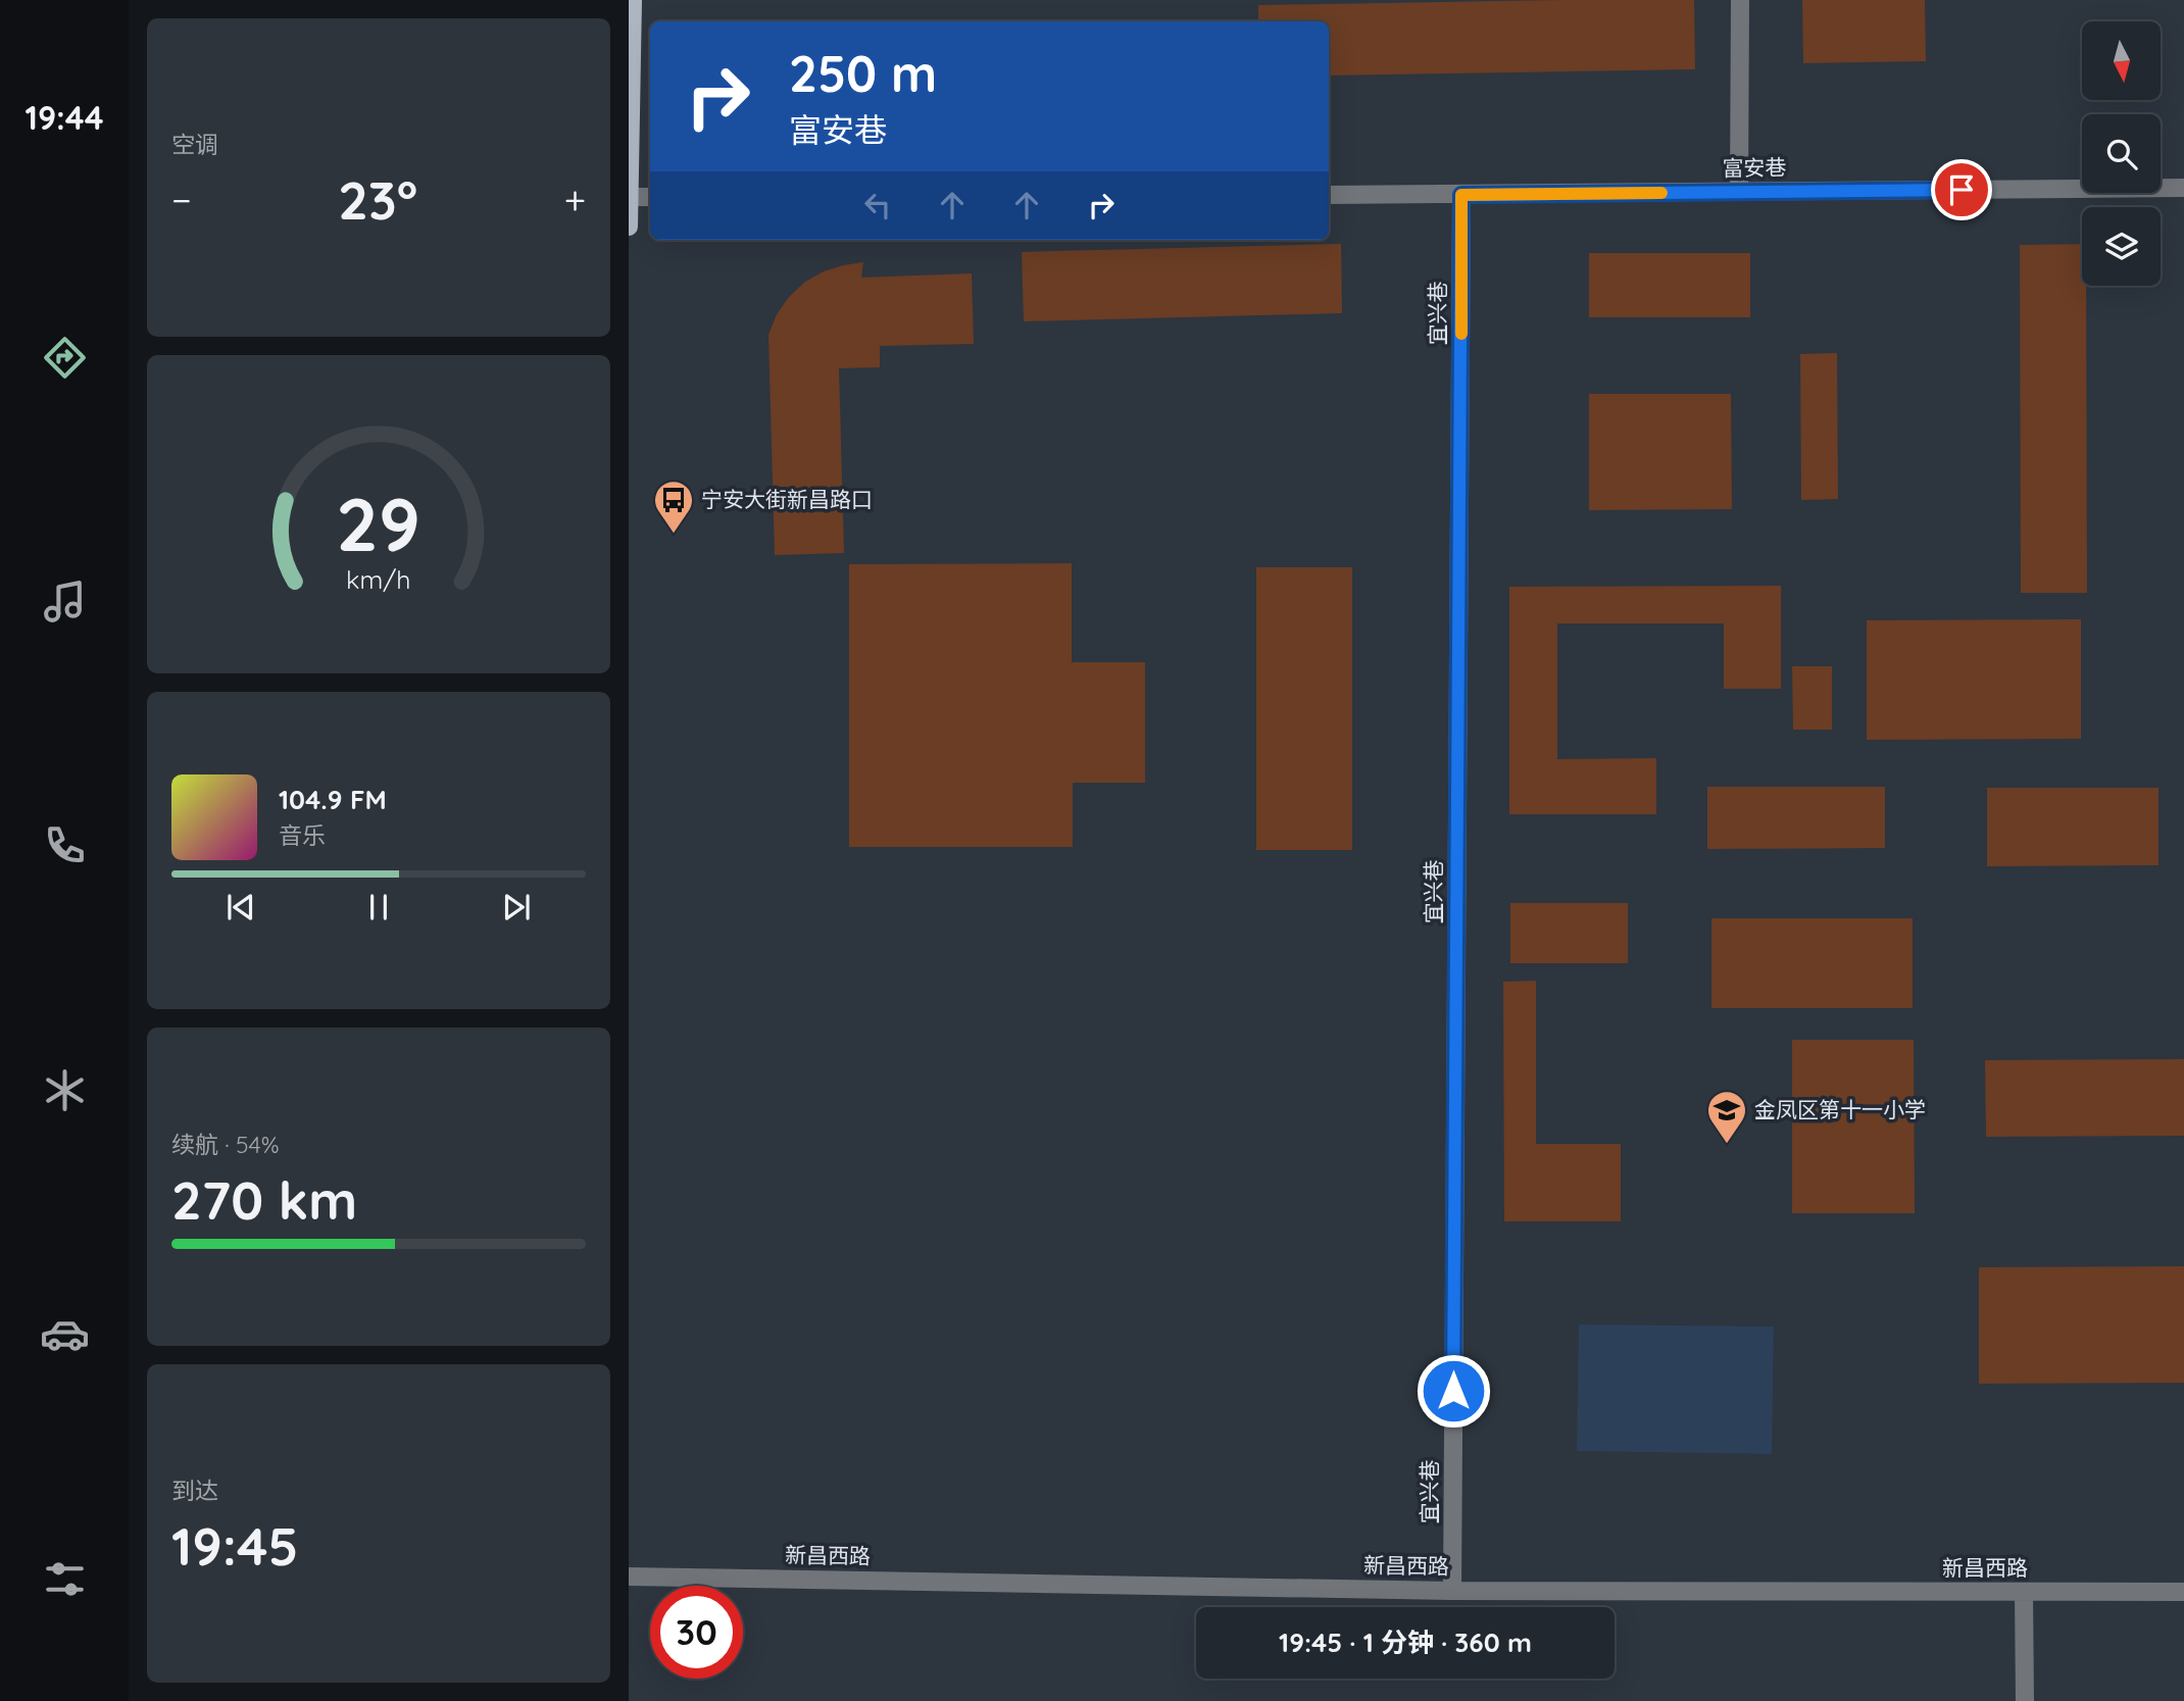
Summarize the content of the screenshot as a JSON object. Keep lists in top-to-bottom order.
{
  "streets": {
    "street": ["富安巷", "宜兴巷", "新昌西路"]
  },
  "crossings": [
    ["富安巷", "宜兴巷"],
    ["宜兴巷", "新昌西路"]
  ],
  "places": {
    "bus stop": ["宁安大街新昌路口"],
    "school or university": ["金凤区第十一小学"]
  },
  "north": "bottom",
  "page": {
    "tabs": "19:44",
    "tile": [
      "空调",
      ["续航 · 54%", "270 km"],
      ["到达", "19:45"]
    ],
    "turn": ["250 m", "富安巷"],
    "heat": ["−", "23°", "+"],
    "song": ["104.9 FM", "音乐"],
    "limit": "30",
    "trip": "19:45 · 1 分钟 · 360 m",
    "gauge": ["29", "km/h"]
  }
}
